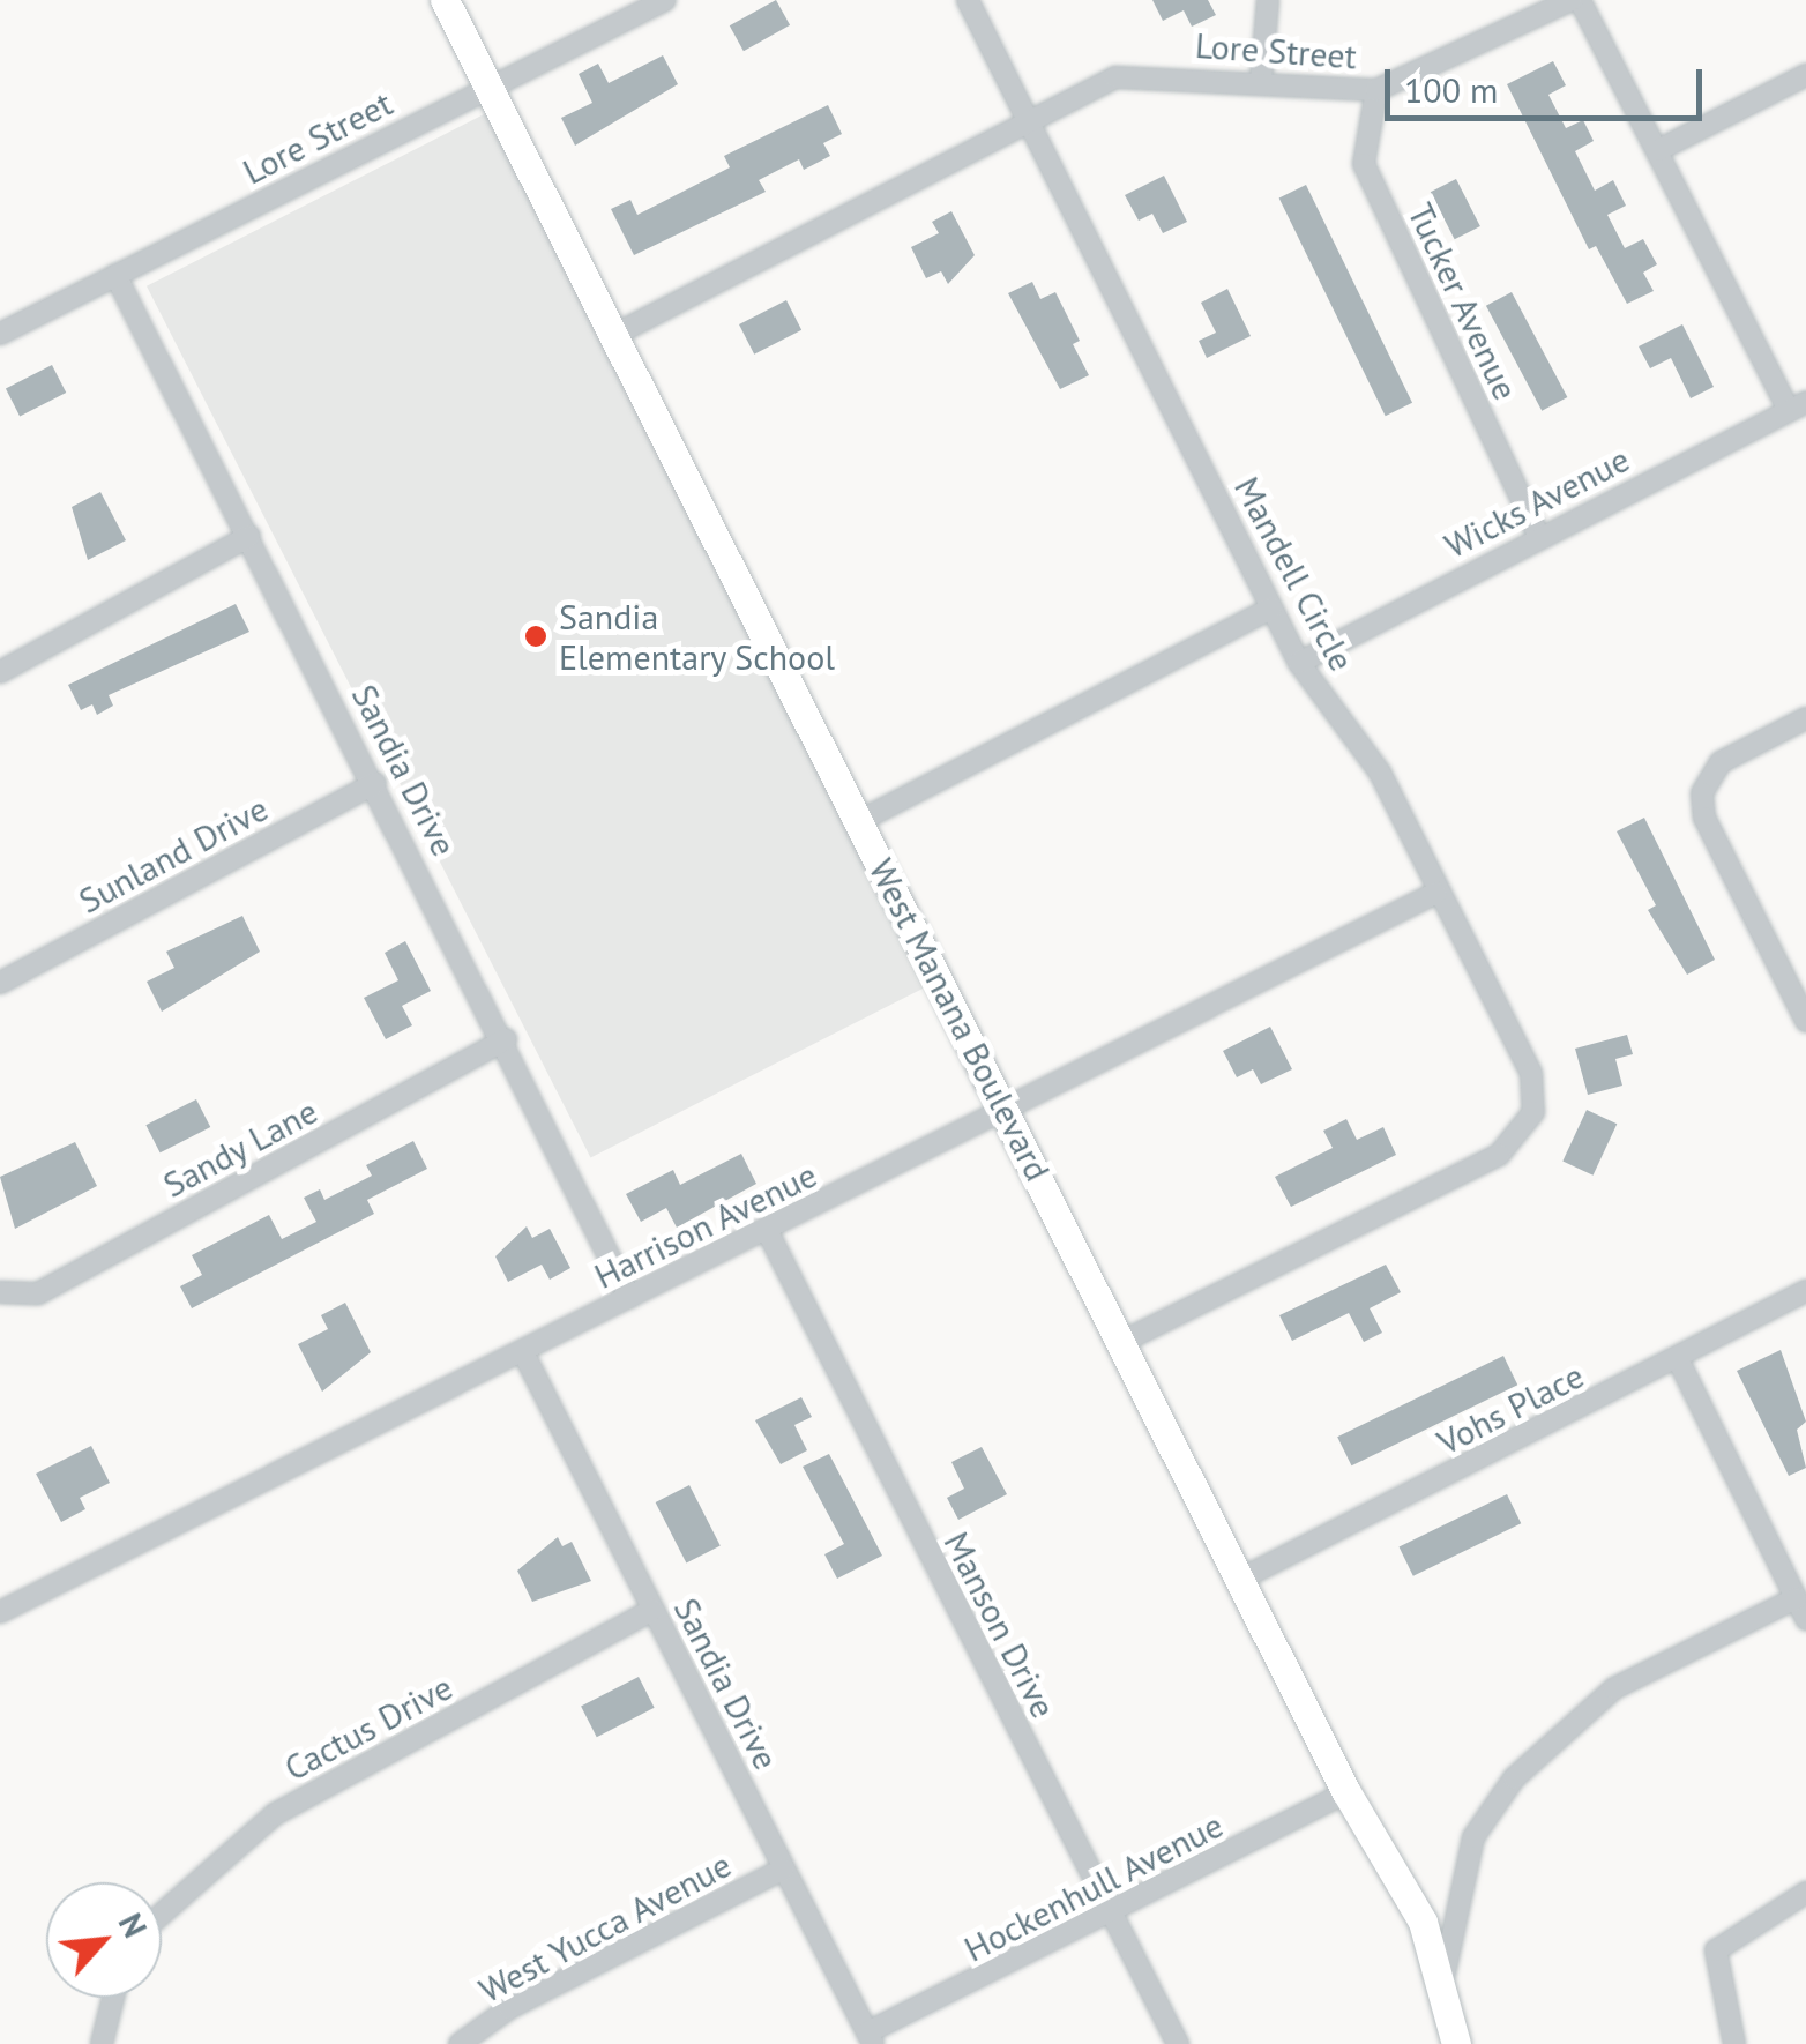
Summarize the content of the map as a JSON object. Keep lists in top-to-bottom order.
{
  "streets": {
    "street": [
      "Lore Street",
      "Tucker Avenue",
      "Wicks Avenue",
      "Mandell Circle",
      "Sandia Drive",
      "Sunland Drive",
      "West Manana Boulevard",
      "Sandy Lane",
      "Harrison Avenue",
      "Vohs Place",
      "Manson Drive",
      "Cactus Drive",
      "Hockenhull Avenue",
      "West Yucca Avenue"
    ]
  },
  "crossings": [
    ["Lore Street", "Tucker Avenue"],
    ["Lore Street", "Mandell Circle"],
    ["Lore Street", "Sandia Drive"],
    ["Lore Street", "West Manana Boulevard"],
    ["Tucker Avenue", "Wicks Avenue"],
    ["Wicks Avenue", "Mandell Circle"],
    ["Mandell Circle", "West Manana Boulevard"],
    ["Mandell Circle", "Harrison Avenue"],
    ["Sandia Drive", "Sunland Drive"],
    ["Sandia Drive", "Sandy Lane"],
    ["Sandia Drive", "Harrison Avenue"],
    ["Sandia Drive", "Cactus Drive"],
    ["Sandia Drive", "Hockenhull Avenue"],
    ["Sandia Drive", "West Yucca Avenue"],
    ["West Manana Boulevard", "Harrison Avenue"],
    ["West Manana Boulevard", "Vohs Place"],
    ["West Manana Boulevard", "Hockenhull Avenue"],
    ["Harrison Avenue", "Manson Drive"],
    ["Manson Drive", "Hockenhull Avenue"]
  ],
  "places": ["Sandia Elementary School"],
  "scale_bar": "100 m",
  "north": "top right"
}
